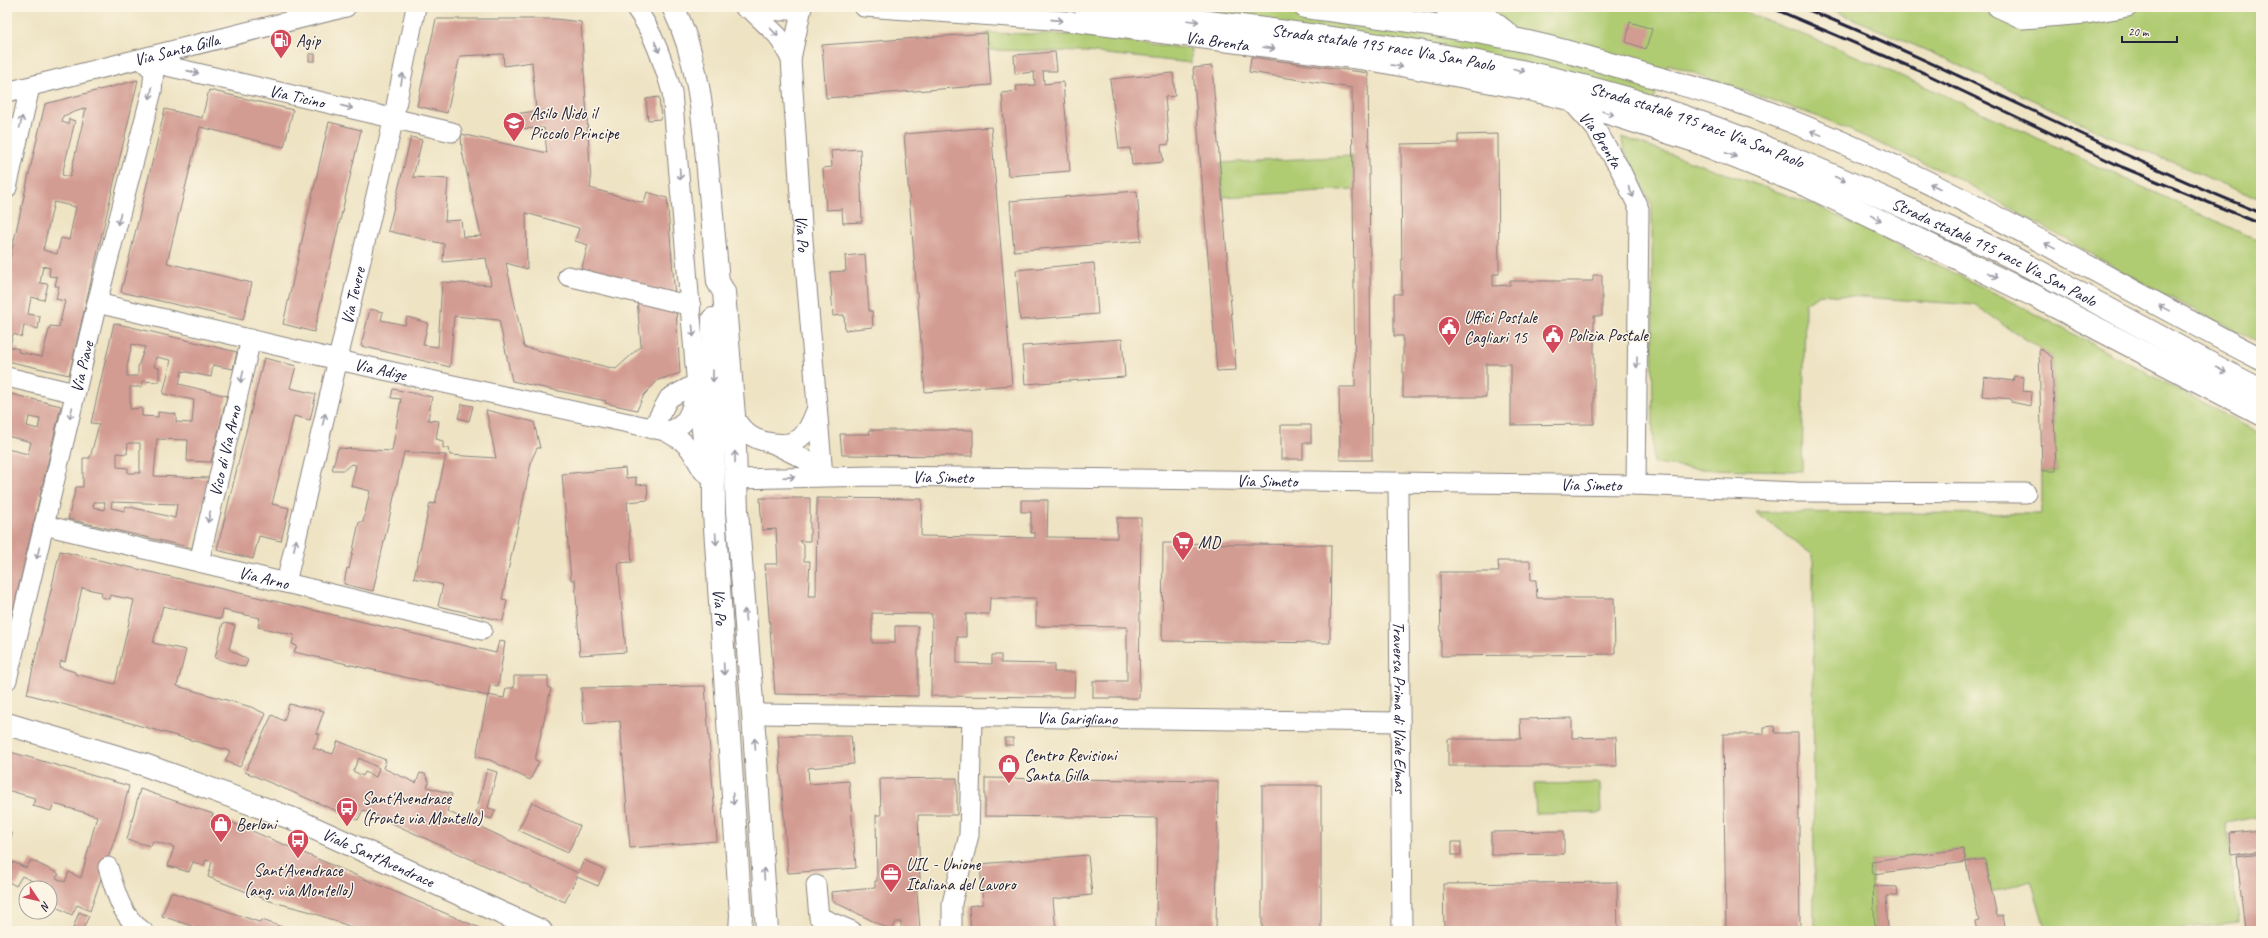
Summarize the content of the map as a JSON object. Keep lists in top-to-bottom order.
{
  "streets": {
    "main road": ["Strada statale 195 racc Via San Paolo", "Via Po", "Viale Sant'Avendrace"],
    "street": [
      "Via Brenta",
      "Via Santa Gilla",
      "Via Ticino",
      "Via Tevere",
      "Via Piave",
      "Via Adige",
      "Vico di Via Arno",
      "Via Simeto",
      "Via Arno",
      "Traversa Prima di Viale Elmas",
      "Via Garigliano"
    ]
  },
  "crossings": [
    ["Via Brenta", "Via Simeto"],
    ["Via Santa Gilla", "Via Ticino"],
    ["Via Santa Gilla", "Via Piave"],
    ["Via Ticino", "Via Tevere"],
    ["Via Ticino", "Via Piave"],
    ["Via Po", "Via Simeto"],
    ["Via Po", "Via Garigliano"],
    ["Via Tevere", "Via Adige"],
    ["Via Tevere", "Via Arno"],
    ["Via Piave", "Via Adige"],
    ["Via Piave", "Via Arno"],
    ["Via Adige", "Vico di Via Arno"],
    ["Vico di Via Arno", "Via Arno"],
    ["Via Simeto", "Traversa Prima di Viale Elmas"],
    ["Traversa Prima di Viale Elmas", "Via Garigliano"]
  ],
  "one_way": [
    "Via Brenta",
    "Via Ticino",
    "Via Tevere",
    "Via Piave",
    "Vico di Via Arno"
  ],
  "places": {
    "fuel station": ["Agip"],
    "school or university": ["Asilo Nido il Piccolo Principe"],
    "public building": ["Uffici Postale Cagliari 15", "Polizia Postale"],
    "supermarket": ["MD"],
    "shop": ["Centro Revisioni Santa Gilla", "Berloni"],
    "bus stop": ["Sant'Avendrace (fronte via Montello)", "Sant'Avendrace (ang. via Montello)"],
    "office": ["UIL - Unione Italiana del Lavoro"]
  },
  "scale_bar": "20 m",
  "north": "bottom right"
}
